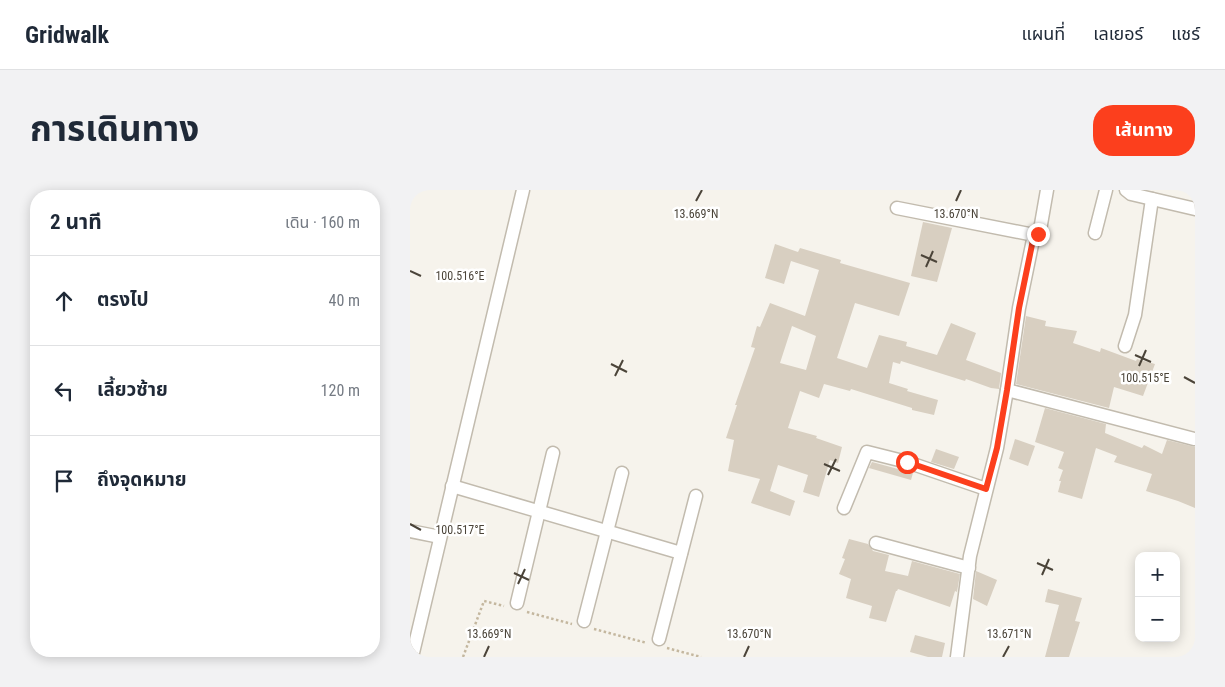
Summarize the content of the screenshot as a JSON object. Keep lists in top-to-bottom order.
{
  "page": {
    "header": "Gridwalk",
    "nav": ["แผนที่", "เลเยอร์", "แชร์"],
    "title": "การเดินทาง",
    "buttons": "เส้นทาง",
    "heading": ["2 นาที", "เดิน · 160 m"],
    "list": [
      ["ตรงไป", "40 m"],
      ["เลี้ยวซ้าย", "120 m"],
      "ถึงจุดหมาย"
    ],
    "map_buttons": ["+", "−"]
  },
  "coordinates": [
    "13.669°N",
    "13.670°N",
    "100.516°E",
    "100.515°E",
    "100.517°E",
    "13.671°N"
  ]
}
